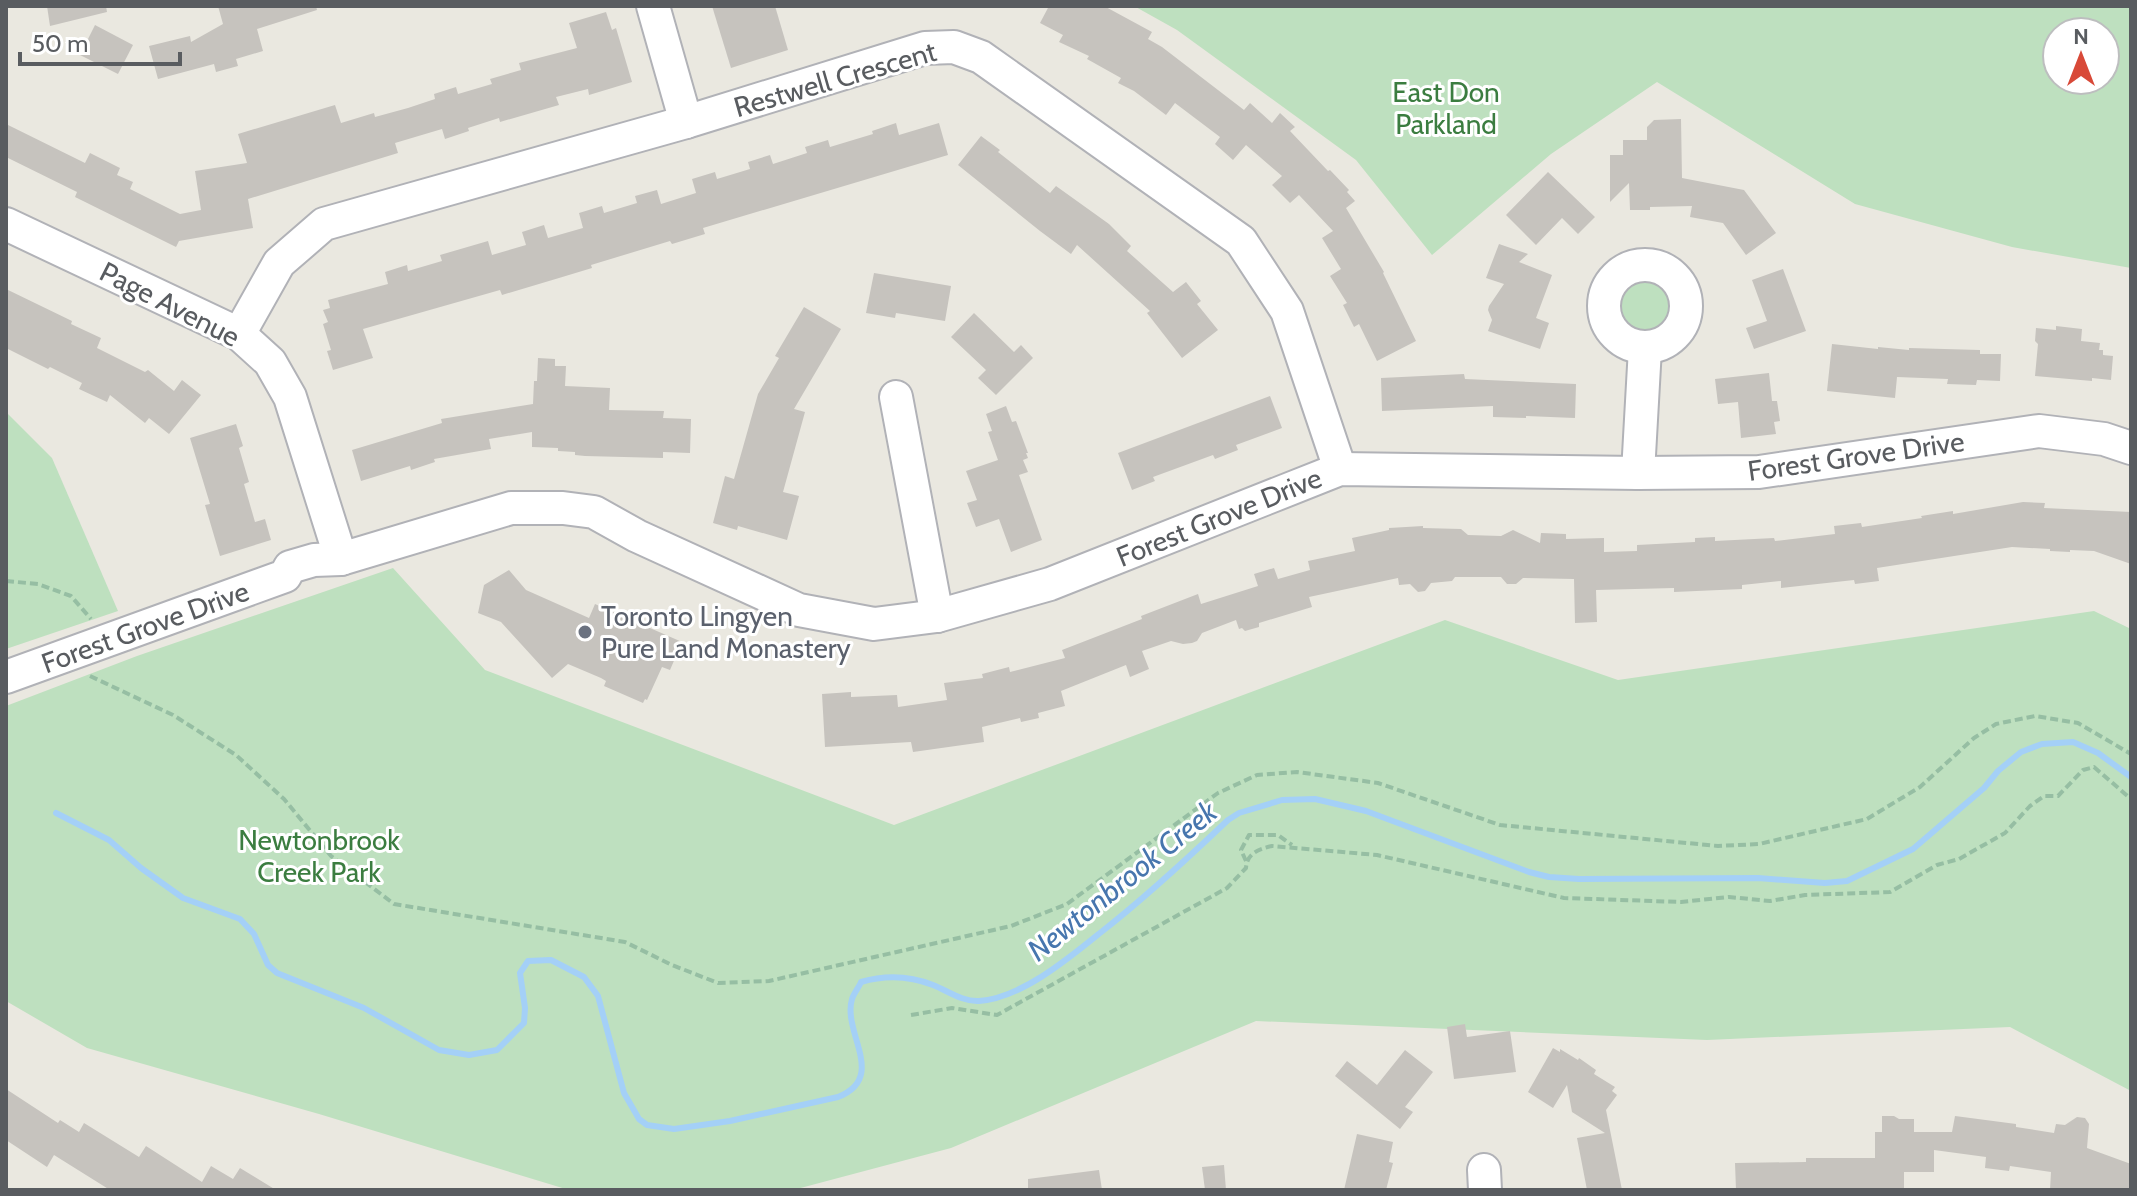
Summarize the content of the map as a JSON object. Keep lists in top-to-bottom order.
{
  "streets": {
    "street": ["Restwell Crescent", "Page Avenue", "Forest Grove Drive"]
  },
  "crossings": [
    ["Restwell Crescent", "Page Avenue"],
    ["Restwell Crescent", "Forest Grove Drive"],
    ["Page Avenue", "Forest Grove Drive"]
  ],
  "water": ["Newtonbrook Creek"],
  "parks": ["East Don Parkland", "Newtonbrook Creek Park"],
  "places": ["Toronto Lingyen Pure Land Monastery"],
  "scale_bar": "50 m",
  "north": "top"
}
